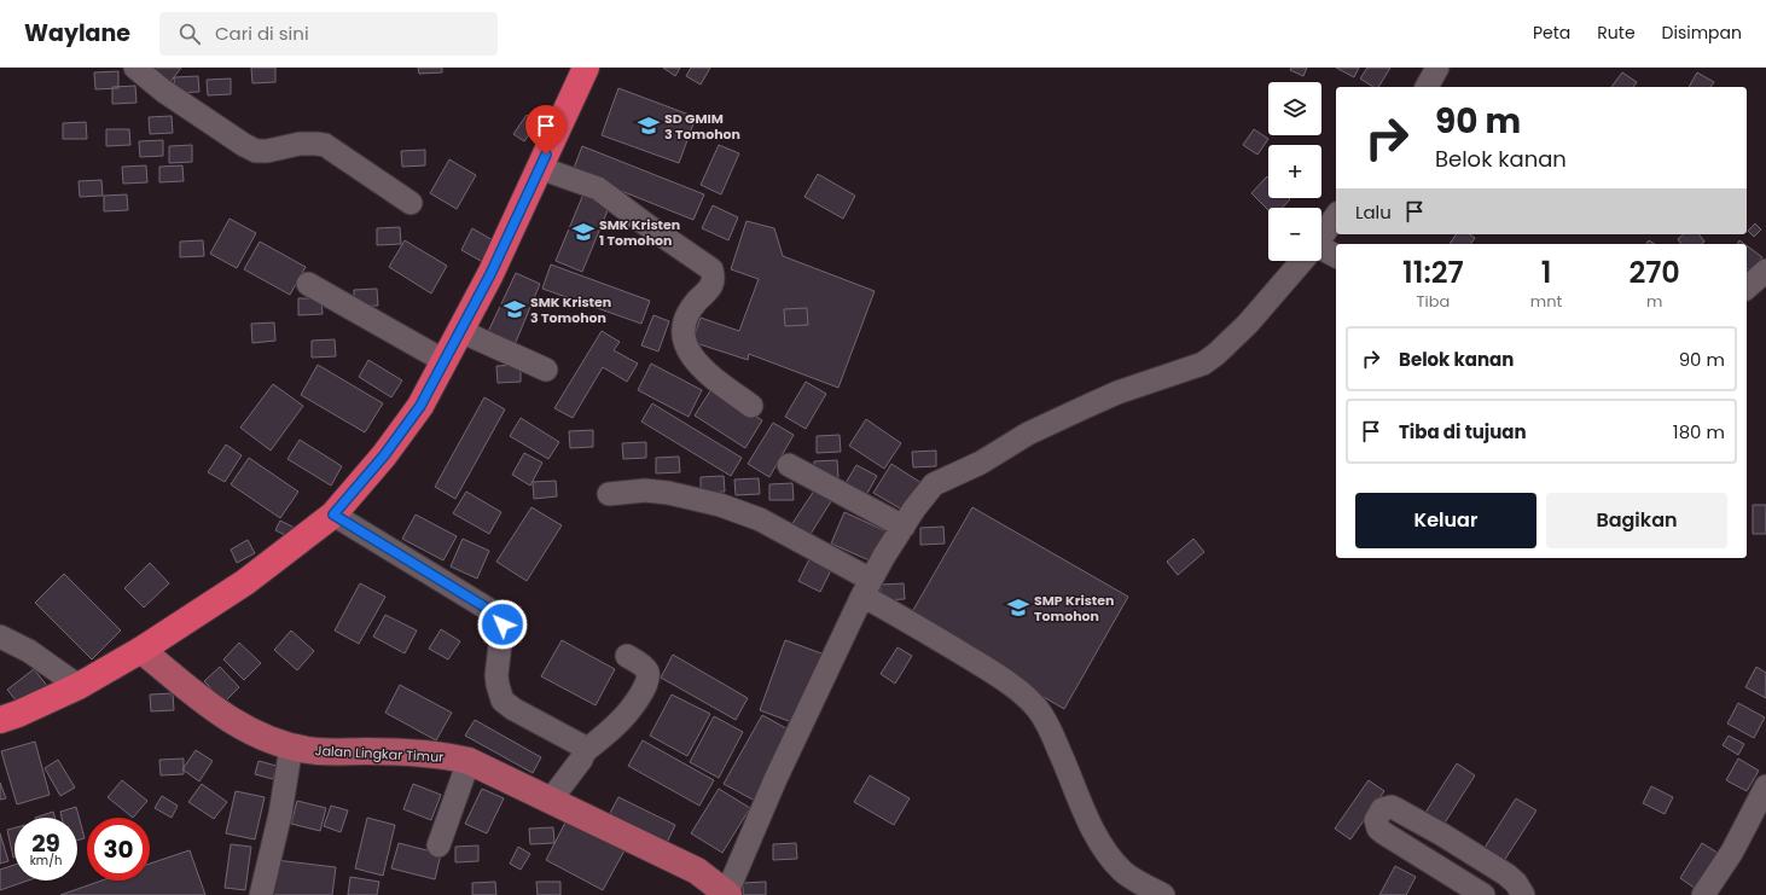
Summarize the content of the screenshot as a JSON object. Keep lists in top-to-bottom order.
{
  "streets": {
    "main road": ["Jalan Lingkar Timur"]
  },
  "places": {
    "school or university": [
      "SD GMIM 3 Tomohon",
      "SMK Kristen 1 Tomohon",
      "SMK Kristen 3 Tomohon",
      "SMP Kristen Tomohon"
    ]
  },
  "page": {
    "header": "Waylane",
    "search": "Cari di sini",
    "nav": ["Peta", "Rute", "Disimpan"],
    "map_buttons": ["+", "−"],
    "turn": ["90 m", "Belok kanan"],
    "then": "Lalu",
    "eta": [
      "11:27",
      "Tiba",
      "1",
      "mnt",
      "270",
      "m"
    ],
    "list": [
      {
        "name": "Belok kanan",
        "value": "90 m"
      },
      {
        "name": "Tiba di tujuan",
        "value": "180 m"
      }
    ],
    "buttons": ["Keluar", "Bagikan"],
    "speed": "29 km/h",
    "limit": "30"
  }
}
